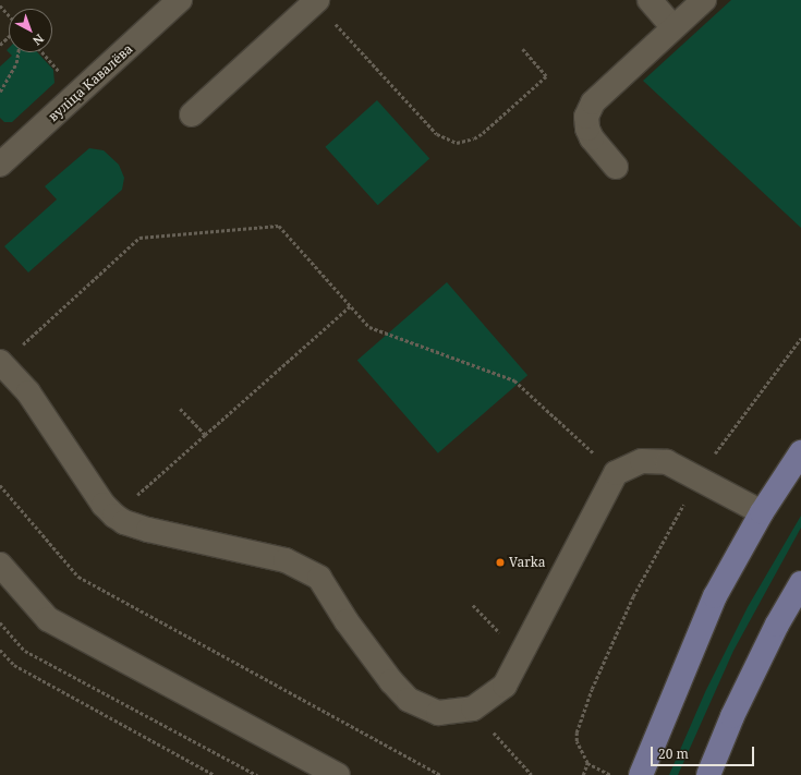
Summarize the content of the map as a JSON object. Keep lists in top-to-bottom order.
{
  "streets": {
    "street": ["вуліца Кавалёва"]
  },
  "places": ["Varka"],
  "scale_bar": "20 m",
  "north": "bottom right"
}
